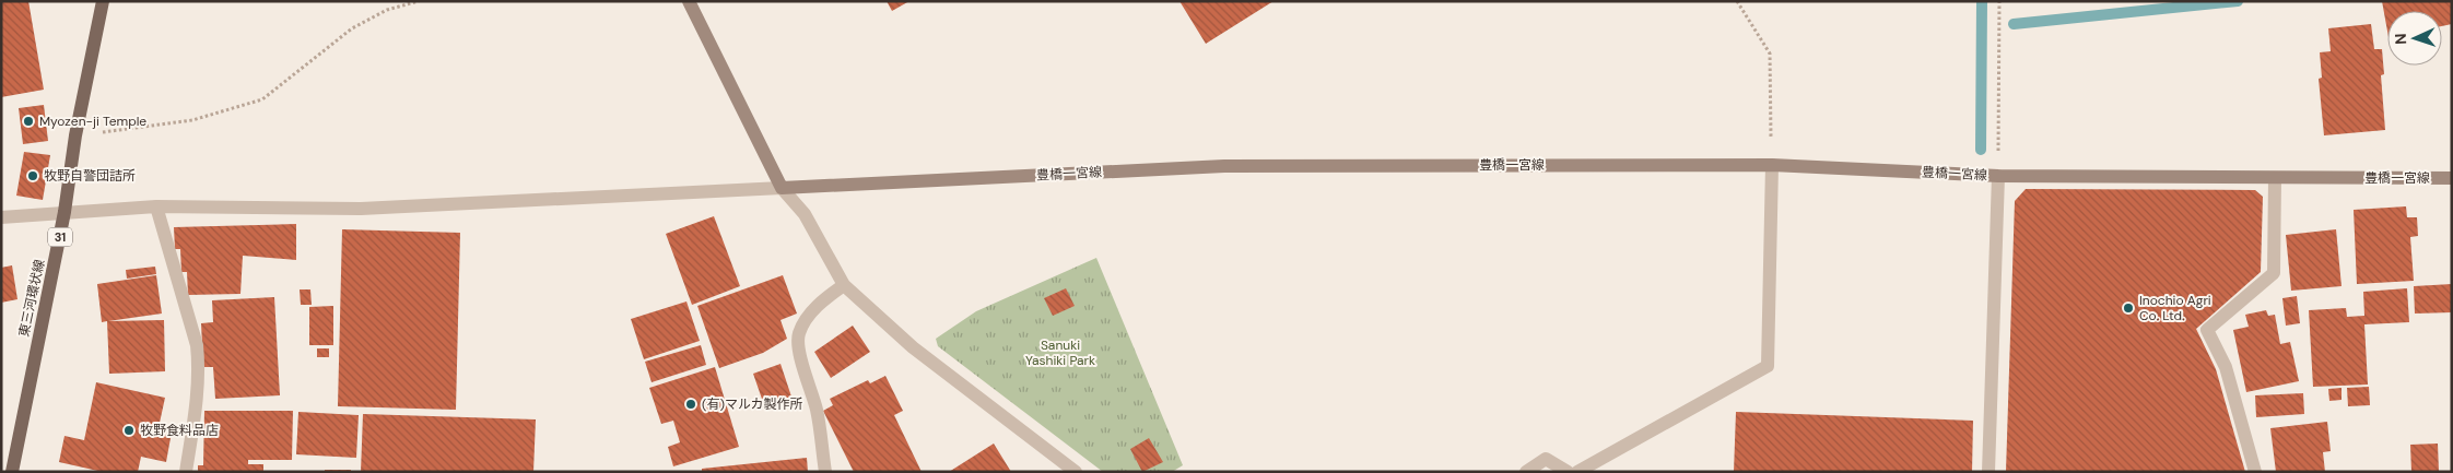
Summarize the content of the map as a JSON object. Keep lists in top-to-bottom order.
{
  "streets": {
    "main road": ["豊橋一宮線", "31", "東三河環状線"]
  },
  "parks": ["Sanuki Yashiki Park"],
  "places": [
    "Myozen-ji Temple",
    "牧野自警団詰所",
    "Inochio Agri Co. Ltd.",
    "(有)マルカ製作所",
    "牧野食料品店"
  ],
  "north": "left"
}
